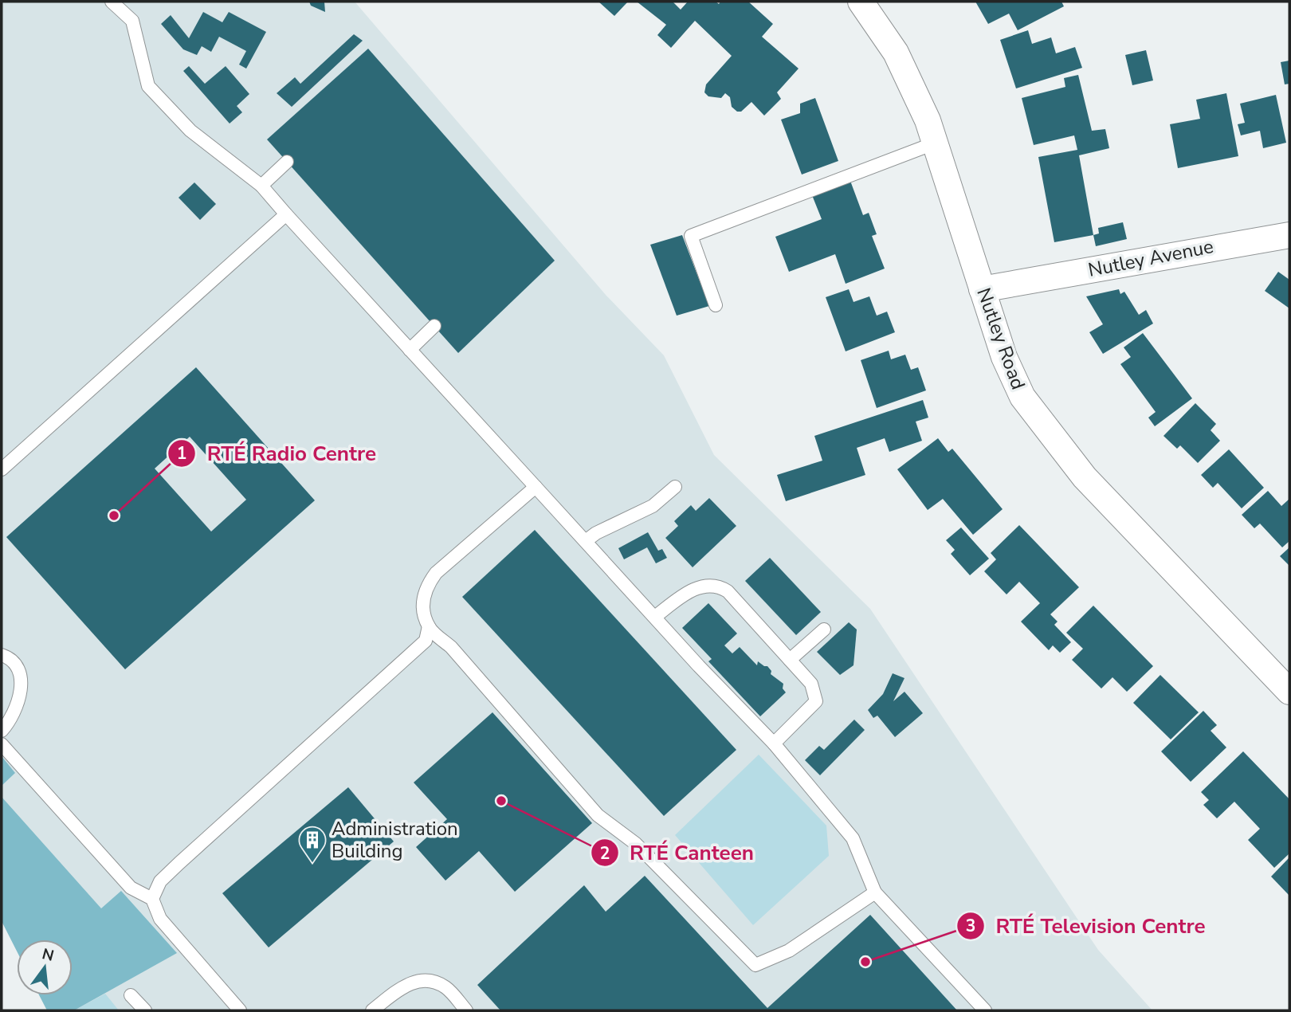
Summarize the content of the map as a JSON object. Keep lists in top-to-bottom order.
{
  "streets": {
    "street": ["Nutley Avenue", "Nutley Road"]
  },
  "crossings": [
    ["Nutley Avenue", "Nutley Road"]
  ],
  "places": {
    "other": ["RTÉ Radio Centre", "RTÉ Canteen", "RTÉ Television Centre"],
    "building": ["Administration Building"]
  },
  "north": "top"
}
